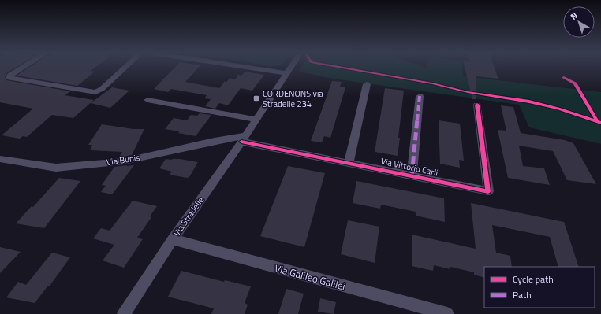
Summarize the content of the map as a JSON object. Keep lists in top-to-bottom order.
{
  "streets": {
    "street": [
      "Via Bunis",
      "Via Vittorio Carli",
      "Via Stradelle",
      "Via Galileo Galilei"
    ]
  },
  "crossings": [
    ["Via Bunis", "Via Vittorio Carli"],
    ["Via Bunis", "Via Stradelle"],
    ["Via Vittorio Carli", "Via Stradelle"],
    ["Via Stradelle", "Via Galileo Galilei"]
  ],
  "places": {
    "transit": ["CORDENONS via Stradelle 234"]
  },
  "legend": ["Cycle path", "Path"],
  "north": "top left"
}
